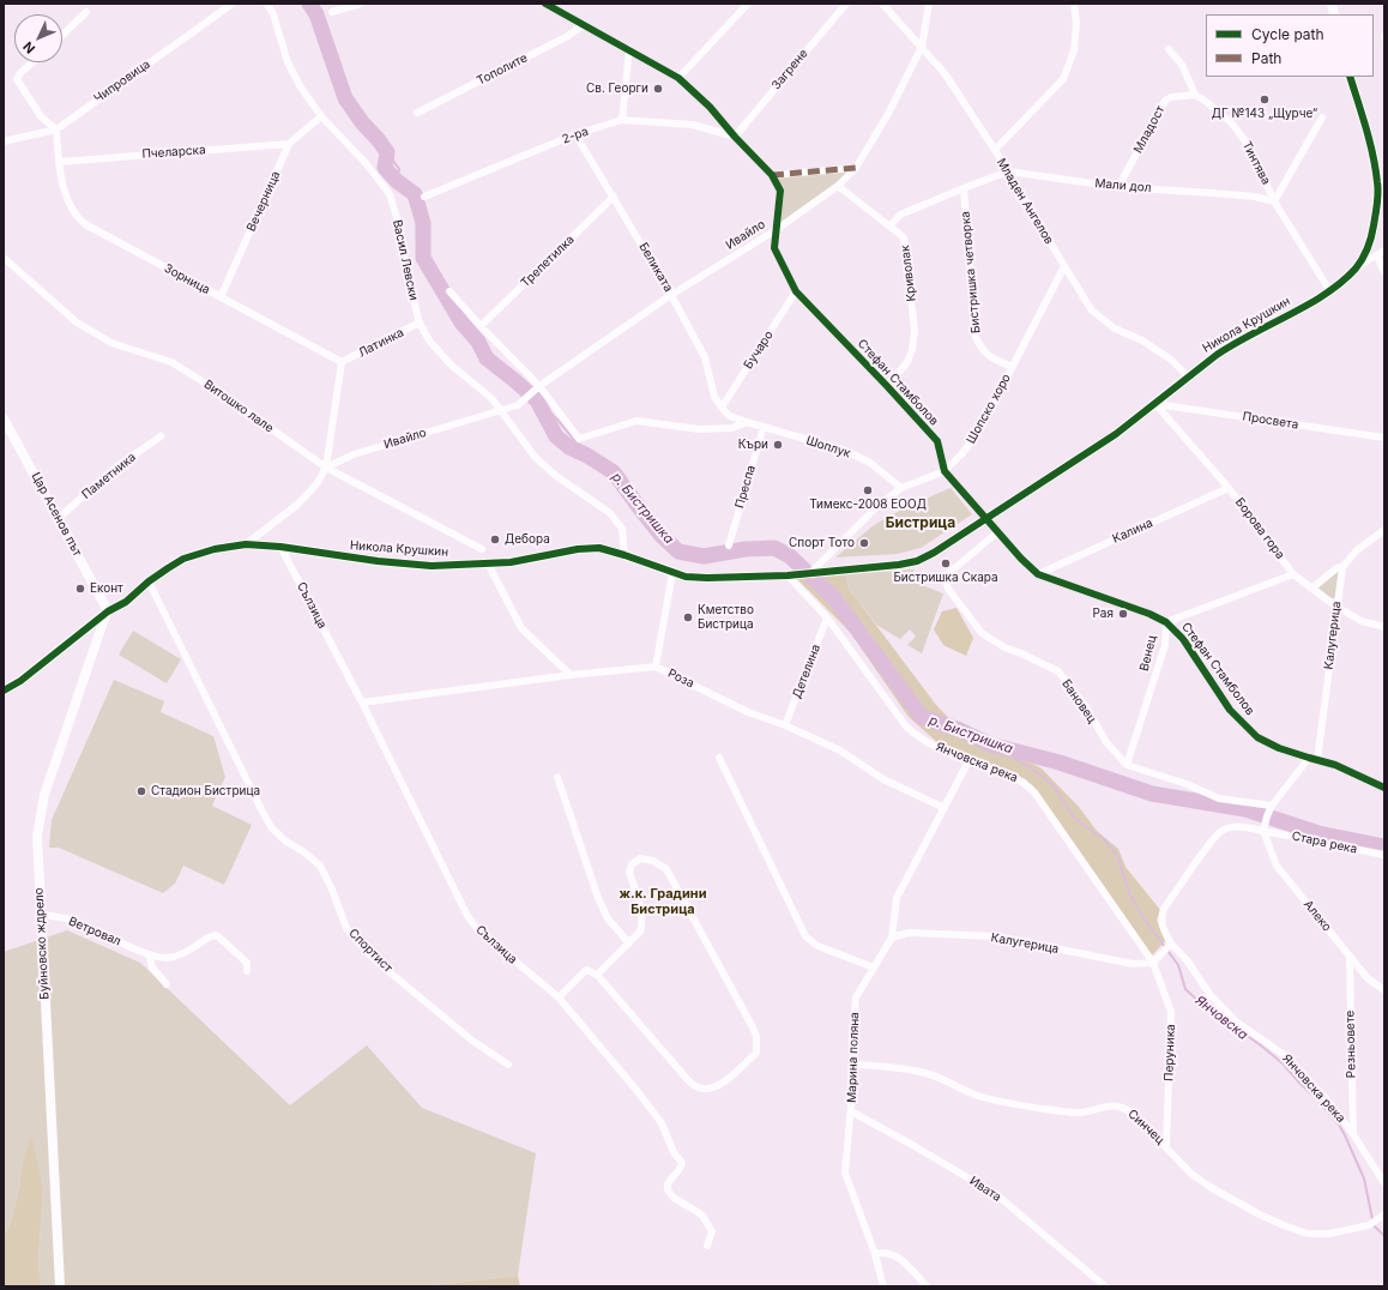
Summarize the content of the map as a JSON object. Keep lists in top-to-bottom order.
{
  "streets": {
    "street": [
      "Тополите",
      "Загрене",
      "Чипровица",
      "Младост",
      "2-ра",
      "Пчеларска",
      "Тинтява",
      "Мали дол",
      "Вечерница",
      "Младен Ангелов",
      "Ивайло",
      "Васил Левски",
      "Трепетилка",
      "Беликата",
      "Бистришка четворка",
      "Криволак",
      "Зорница",
      "Никола Крушкин",
      "Латинка",
      "Бучаро",
      "Стефан Стамболов",
      "Витошко лале",
      "Шопско хоро",
      "Просвета",
      "Шоплук",
      "Паметника",
      "Преспа",
      "Цар Асенов път",
      "Борова гора",
      "Калина",
      "Сълзица",
      "Калугерица",
      "Венец",
      "Детелина",
      "Роза",
      "Бановец",
      "Янчовска река",
      "Стара река",
      "Алеко",
      "Ветровал",
      "Буйновско ждрело",
      "Спортист",
      "Резньовете",
      "Перуника",
      "Марина поляна",
      "Синчец",
      "Ивата"
    ]
  },
  "crossings": [
    ["Тополите", "Стефан Стамболов"],
    ["Загрене", "2-ра"],
    ["Загрене", "Стефан Стамболов"],
    ["Чипровица", "Зорница"],
    ["Младост", "Тинтява"],
    ["Младост", "Мали дол"],
    ["2-ра", "Беликата"],
    ["2-ра", "Стефан Стамболов"],
    ["Пчеларска", "Вечерница"],
    ["Пчеларска", "Зорница"],
    ["Тинтява", "Мали дол"],
    ["Тинтява", "Никола Крушкин"],
    ["Мали дол", "Младен Ангелов"],
    ["Мали дол", "Бистришка четворка"],
    ["Мали дол", "Криволак"],
    ["Вечерница", "Васил Левски"],
    ["Вечерница", "Зорница"],
    ["Младен Ангелов", "Ивайло"],
    ["Младен Ангелов", "Никола Крушкин"],
    ["Младен Ангелов", "Шопско хоро"],
    ["Ивайло", "Васил Левски"],
    ["Ивайло", "Беликата"],
    ["Ивайло", "Криволак"],
    ["Ивайло", "Стефан Стамболов"],
    ["Ивайло", "Витошко лале"],
    ["Васил Левски", "Никола Крушкин"],
    ["Васил Левски", "Латинка"],
    ["Трепетилка", "Беликата"],
    ["Беликата", "Бучаро"],
    ["Беликата", "Шоплук"],
    ["Бистришка четворка", "Шопско хоро"],
    ["Криволак", "Стефан Стамболов"],
    ["Зорница", "Латинка"],
    ["Никола Крушкин", "Стефан Стамболов"],
    ["Никола Крушкин", "Шопско хоро"],
    ["Никола Крушкин", "Просвета"],
    ["Никола Крушкин", "Цар Асенов път"],
    ["Никола Крушкин", "Борова гора"],
    ["Никола Крушкин", "Сълзица"],
    ["Никола Крушкин", "Янчовска река"],
    ["Никола Крушкин", "Буйновско ждрело"],
    ["Никола Крушкин", "Спортист"],
    ["Бучаро", "Стефан Стамболов"],
    ["Бучаро", "Шоплук"],
    ["Стефан Стамболов", "Шопско хоро"],
    ["Стефан Стамболов", "Калина"],
    ["Стефан Стамболов", "Калугерица"],
    ["Стефан Стамболов", "Венец"],
    ["Стефан Стамболов", "Бановец"],
    ["Шопско хоро", "Шоплук"],
    ["Просвета", "Борова гора"],
    ["Шоплук", "Преспа"],
    ["Паметника", "Цар Асенов път"],
    ["Цар Асенов път", "Буйновско ждрело"],
    ["Борова гора", "Калина"],
    ["Борова гора", "Калугерица"],
    ["Борова гора", "Венец"],
    ["Сълзица", "Роза"],
    ["Калугерица", "Янчовска река"],
    ["Калугерица", "Перуника"],
    ["Калугерица", "Марина поляна"],
    ["Венец", "Бановец"],
    ["Детелина", "Роза"],
    ["Детелина", "Янчовска река"],
    ["Роза", "Марина поляна"],
    ["Янчовска река", "Резньовете"],
    ["Янчовска река", "Перуника"],
    ["Янчовска река", "Марина поляна"],
    ["Стара река", "Алеко"],
    ["Алеко", "Резньовете"],
    ["Ветровал", "Буйновско ждрело"],
    ["Перуника", "Синчец"],
    ["Марина поляна", "Синчец"],
    ["Марина поляна", "Ивата"]
  ],
  "districts": ["Бистрица", "ж.к. Градини Бистрица"],
  "water": ["р. Бистришка", "Янчовска"],
  "places": [
    "Св. Георги",
    "ДГ №143 „Щурче“",
    "Къри",
    "Тимекс-2008 ЕООД",
    "Дебора",
    "Спорт Тото",
    "Бистришка Скара",
    "Еконт",
    "Рая",
    "Кметство Бистрица",
    "Стадион Бистрица"
  ],
  "legend": ["Cycle path", "Path"],
  "north": "bottom left"
}
